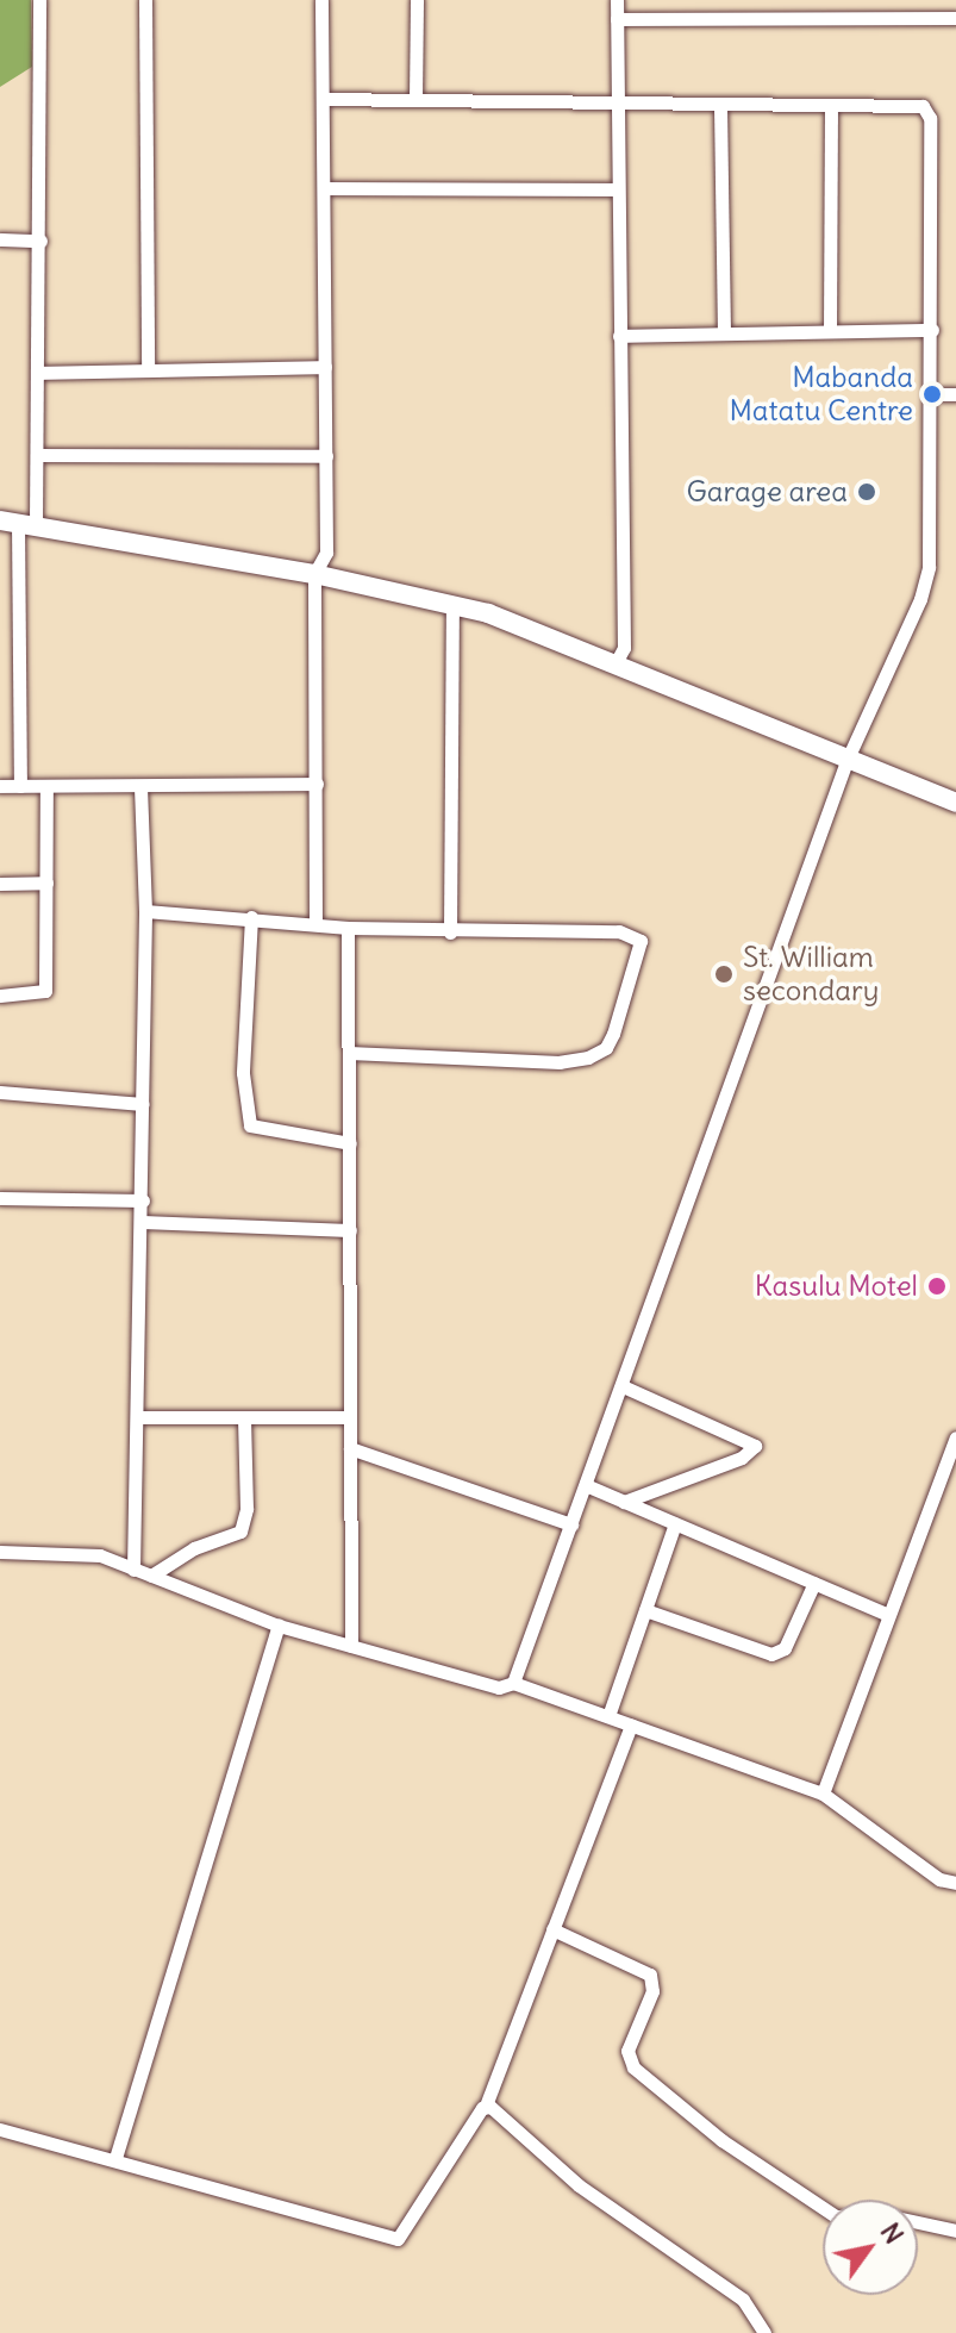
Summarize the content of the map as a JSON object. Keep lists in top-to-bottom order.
{
  "places": [
    "Mabanda Matatu Centre",
    "Garage area",
    "St. William secondary",
    "Kasulu Motel"
  ],
  "north": "top right"
}
